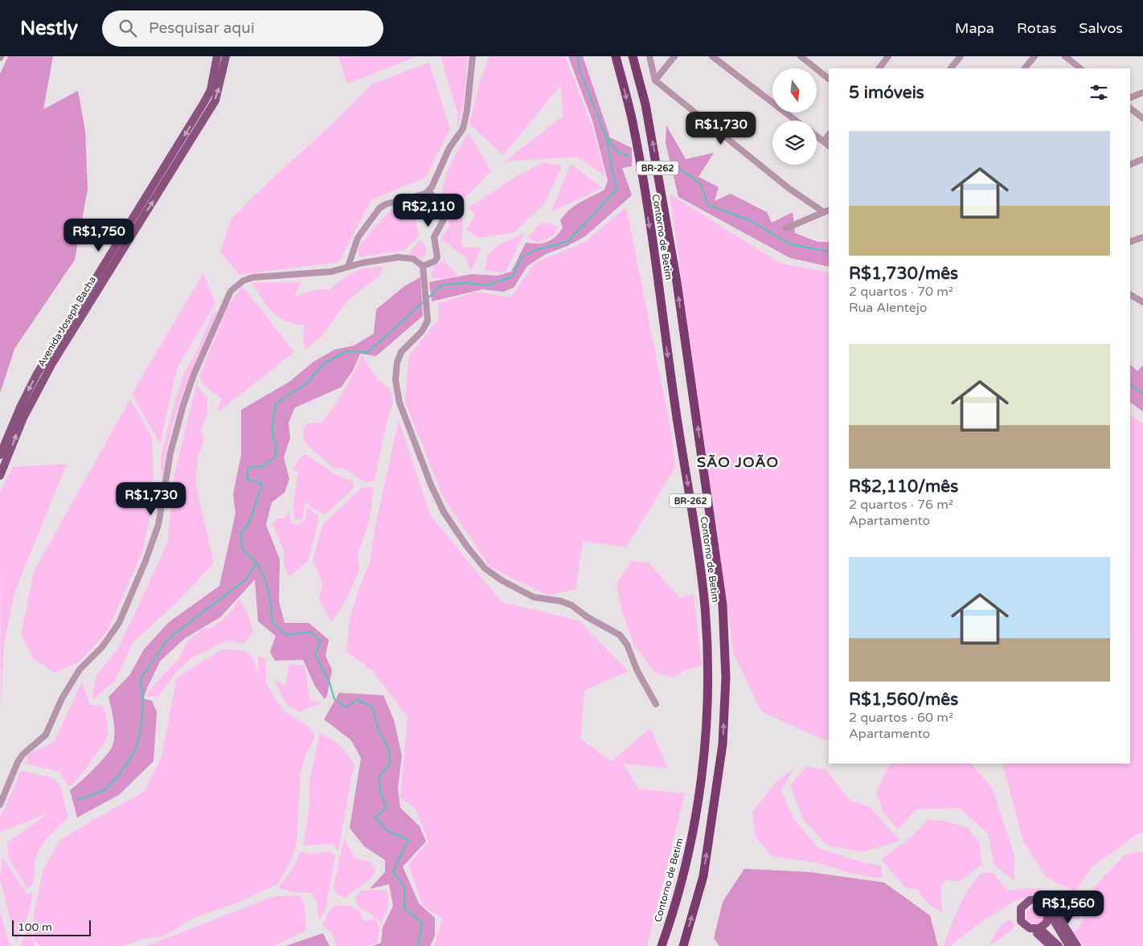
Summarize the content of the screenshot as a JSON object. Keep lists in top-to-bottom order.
{
  "streets": {
    "highway": ["BR-262", "Contorno de Betim"],
    "main road": ["Avenida Joseph Bacha"]
  },
  "districts": ["SÃO JOÃO"],
  "scale_bar": "100 m",
  "north": "bottom",
  "page": {
    "header": "Nestly",
    "search": "Pesquisar aqui",
    "nav": ["Mapa", "Rotas", "Salvos"],
    "heading": "5 imóveis",
    "price": [
      "R$1,730",
      "R$2,110",
      "R$1,750",
      "R$1,730",
      "R$1,560"
    ],
    "list": [
      {
        "name": "R$1,730/mês",
        "note": "2 quartos · 70 m² · Rua Alentejo"
      },
      {
        "name": "R$2,110/mês",
        "note": "2 quartos · 76 m² · Apartamento"
      },
      {
        "name": "R$1,560/mês",
        "note": "2 quartos · 60 m² · Apartamento"
      }
    ],
    "scale": "100 m"
  }
}
